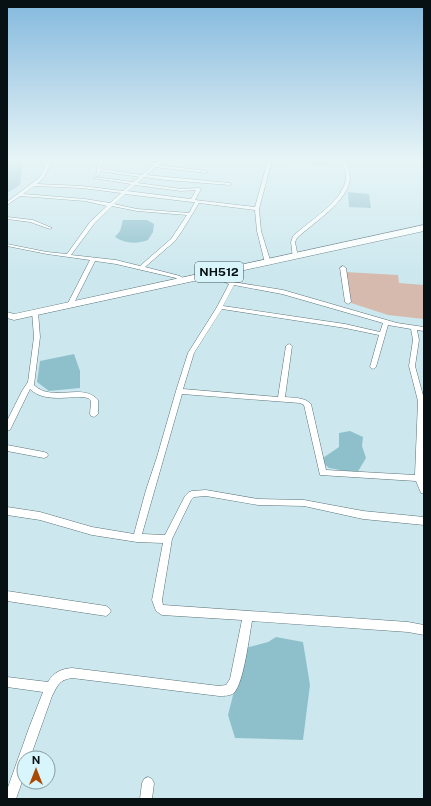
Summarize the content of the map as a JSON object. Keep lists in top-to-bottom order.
{
  "streets": {
    "highway": ["NH512"]
  },
  "north": "top"
}
